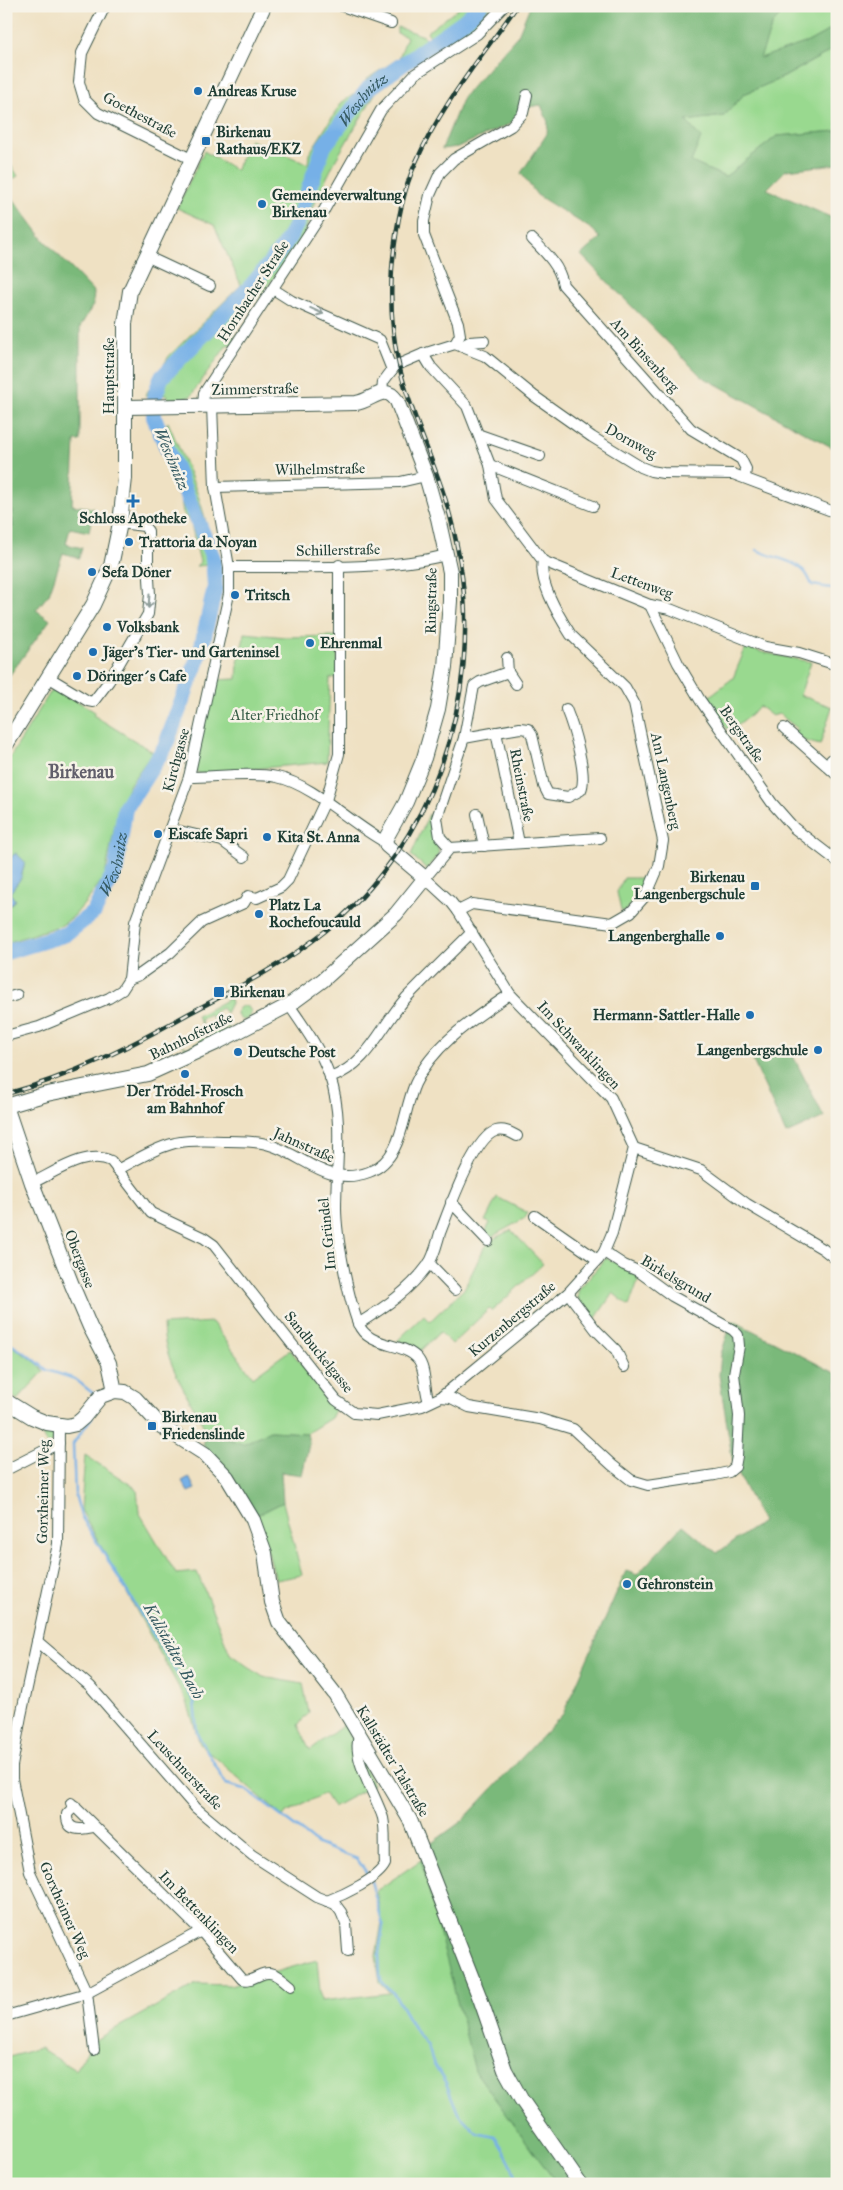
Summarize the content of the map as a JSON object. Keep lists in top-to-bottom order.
{
  "streets": {
    "main road": [
      "Hauptstraße",
      "Zimmerstraße",
      "Ringstraße",
      "Bahnhofstraße",
      "Obergasse",
      "Kallstädter Talstraße"
    ],
    "street": [
      "Goethestraße",
      "Hornbacher Straße",
      "Am Binsenberg",
      "Dornweg",
      "Wilhelmstraße",
      "Schillerstraße",
      "Lettenweg",
      "Bergstraße",
      "Kirchgasse",
      "Am Langenberg",
      "Rheinstraße",
      "Im Schwanklingen",
      "Jahnstraße",
      "Im Gründel",
      "Birkelsgrund",
      "Kurzenbergstraße",
      "Sandbuckelgasse",
      "Gorxheimer Weg",
      "Leuschnerstraße",
      "Im Bettenklingen"
    ]
  },
  "crossings": [
    ["Goethestraße", "Hauptstraße"],
    ["Hornbacher Straße", "Zimmerstraße"],
    ["Hornbacher Straße", "Kirchgasse"],
    ["Am Binsenberg", "Dornweg"],
    ["Hauptstraße", "Zimmerstraße"],
    ["Zimmerstraße", "Ringstraße"],
    ["Zimmerstraße", "Kirchgasse"],
    ["Wilhelmstraße", "Ringstraße"],
    ["Wilhelmstraße", "Kirchgasse"],
    ["Schillerstraße", "Ringstraße"],
    ["Schillerstraße", "Kirchgasse"],
    ["Lettenweg", "Bergstraße"],
    ["Lettenweg", "Am Langenberg"],
    ["Am Langenberg", "Im Schwanklingen"],
    ["Bahnhofstraße", "Im Schwanklingen"],
    ["Bahnhofstraße", "Im Gründel"],
    ["Bahnhofstraße", "Obergasse"],
    ["Im Schwanklingen", "Jahnstraße"],
    ["Im Schwanklingen", "Kurzenbergstraße"],
    ["Jahnstraße", "Im Gründel"],
    ["Jahnstraße", "Sandbuckelgasse"],
    ["Obergasse", "Sandbuckelgasse"],
    ["Obergasse", "Kallstädter Talstraße"],
    ["Birkelsgrund", "Kurzenbergstraße"],
    ["Birkelsgrund", "Sandbuckelgasse"],
    ["Kurzenbergstraße", "Sandbuckelgasse"],
    ["Gorxheimer Weg", "Leuschnerstraße"]
  ],
  "districts": ["Birkenau"],
  "water": ["Weschnitz", "Kallstädter Bach"],
  "parks": ["Alter Friedhof"],
  "places": {
    "other": [
      "Andreas Kruse",
      "Gemeindeverwaltung Birkenau",
      "Trattoria da Noyan",
      "Sefa Döner",
      "Tritsch",
      "Volksbank",
      "Ehrenmal",
      "Jäger's Tier- und Garteninsel",
      "Döringer´s Cafe",
      "Eiscafe Sapri",
      "Kita St. Anna",
      "Platz La Rochefoucauld",
      "Langenberghalle",
      "Hermann-Sattler-Halle",
      "Langenbergschule",
      "Deutsche Post",
      "Der Trödel-Frosch am Bahnhof",
      "Gehronstein"
    ],
    "transit": [
      "Birkenau Rathaus/EKZ",
      "Birkenau Langenbergschule",
      "Birkenau",
      "Birkenau Friedenslinde"
    ],
    "health": ["Schloss Apotheke"]
  }
}
